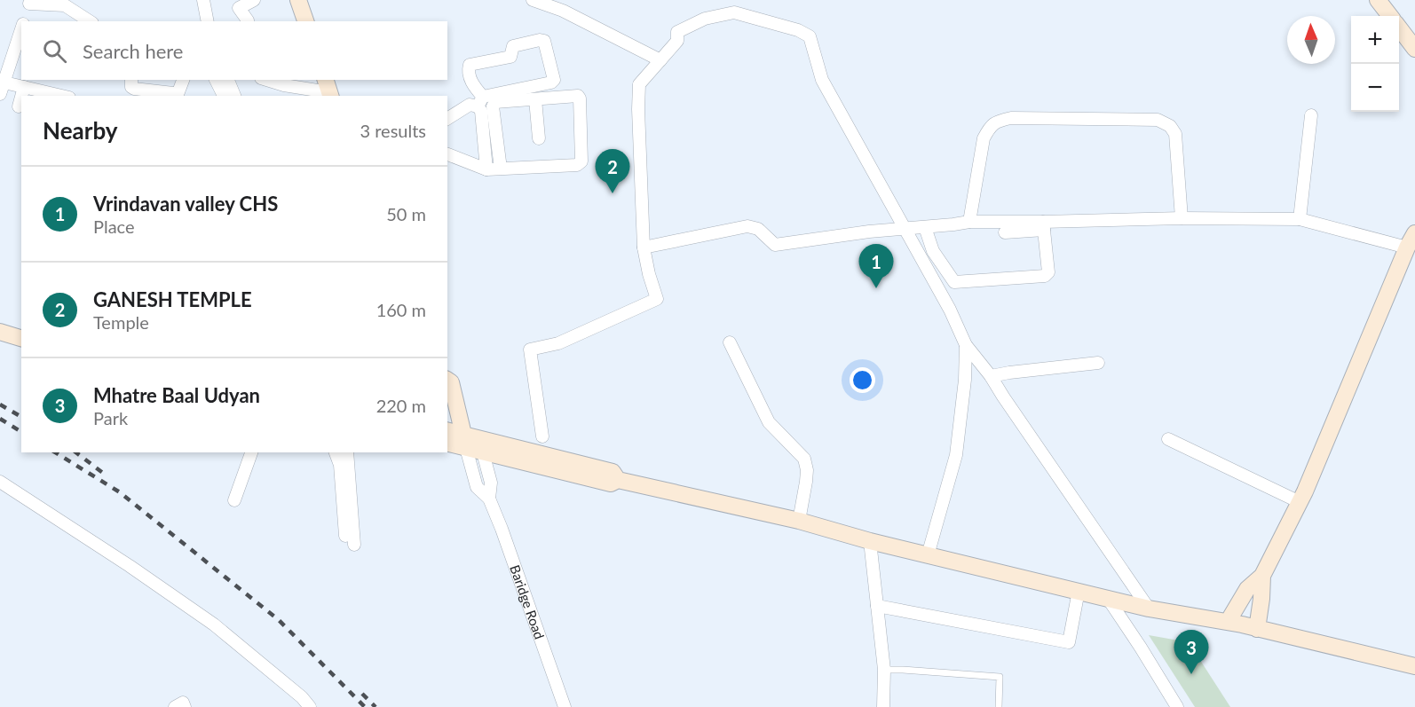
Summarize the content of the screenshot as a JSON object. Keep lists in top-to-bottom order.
{
  "streets": {
    "street": ["Baridge Road"]
  },
  "north": "top",
  "page": {
    "map_buttons": ["+", "−"],
    "search": "Search here",
    "heading": ["Nearby", "3 results"],
    "pins": ["2", "1", "3"],
    "list": [
      {
        "mark": "1",
        "name": "Vrindavan valley CHS",
        "note": "Place",
        "value": "50 m"
      },
      {
        "mark": "2",
        "name": "GANESH TEMPLE",
        "note": "Temple",
        "value": "160 m"
      },
      {
        "mark": "3",
        "name": "Mhatre Baal Udyan",
        "note": "Park",
        "value": "220 m"
      }
    ]
  }
}
